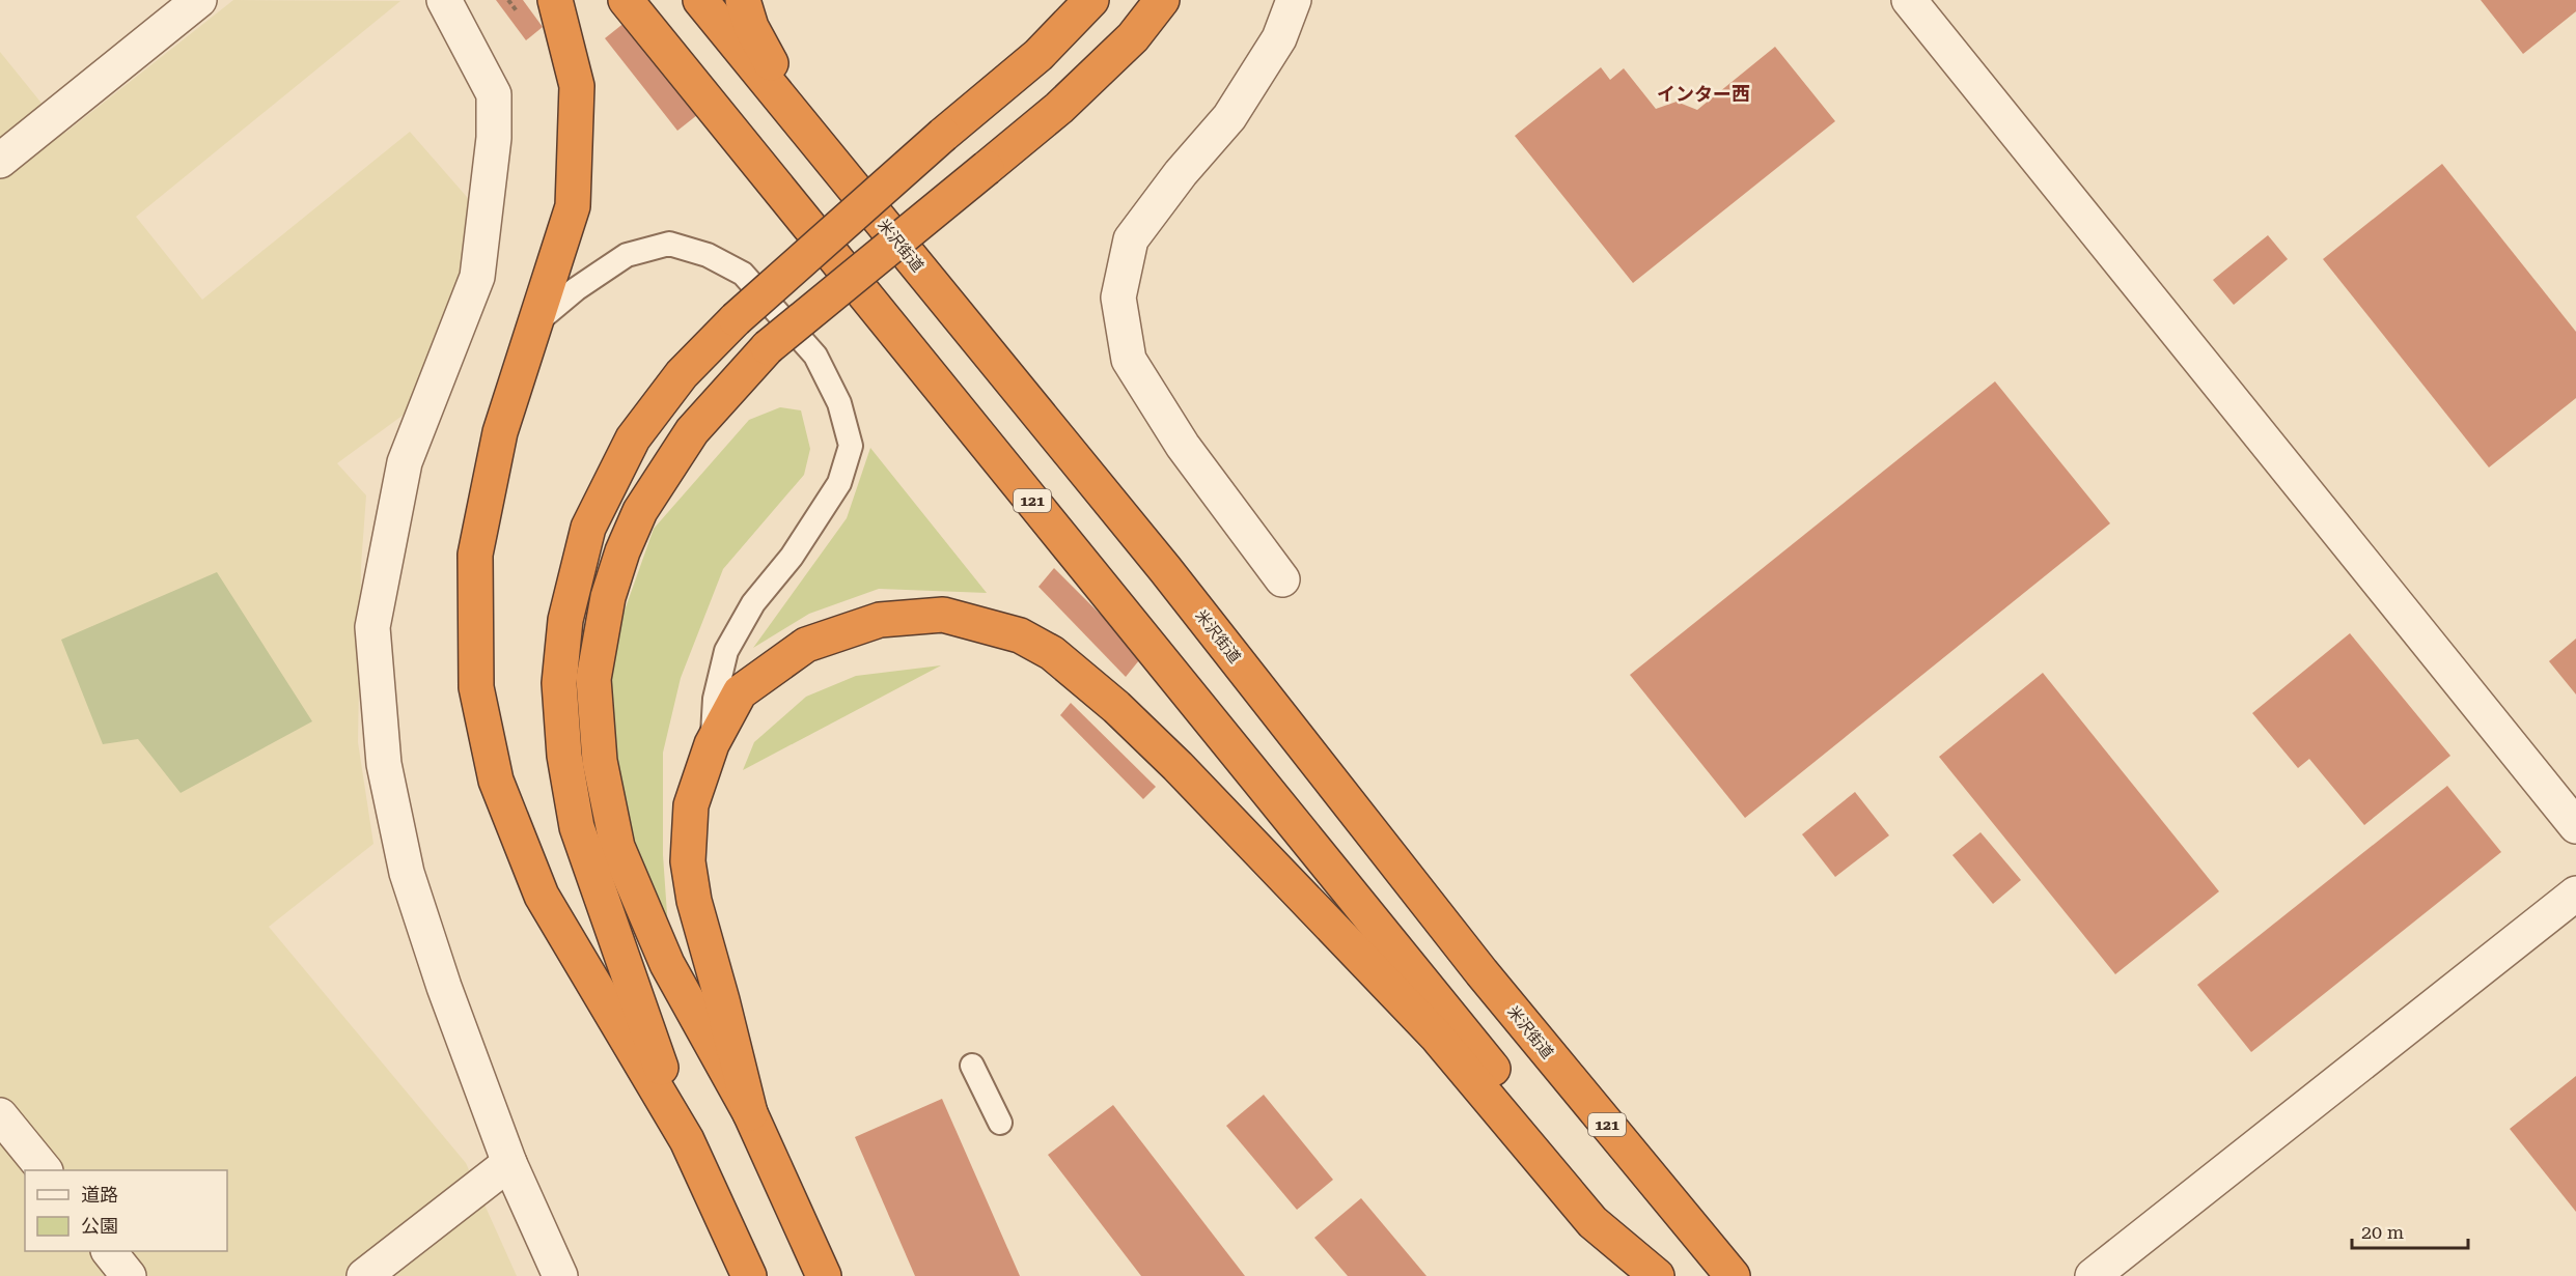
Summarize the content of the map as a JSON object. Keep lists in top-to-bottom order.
{
  "streets": {
    "highway": ["米沢街道", "121"]
  },
  "districts": ["インター西"],
  "legend": ["道路", "公園"],
  "scale_bar": "20 m"
}
